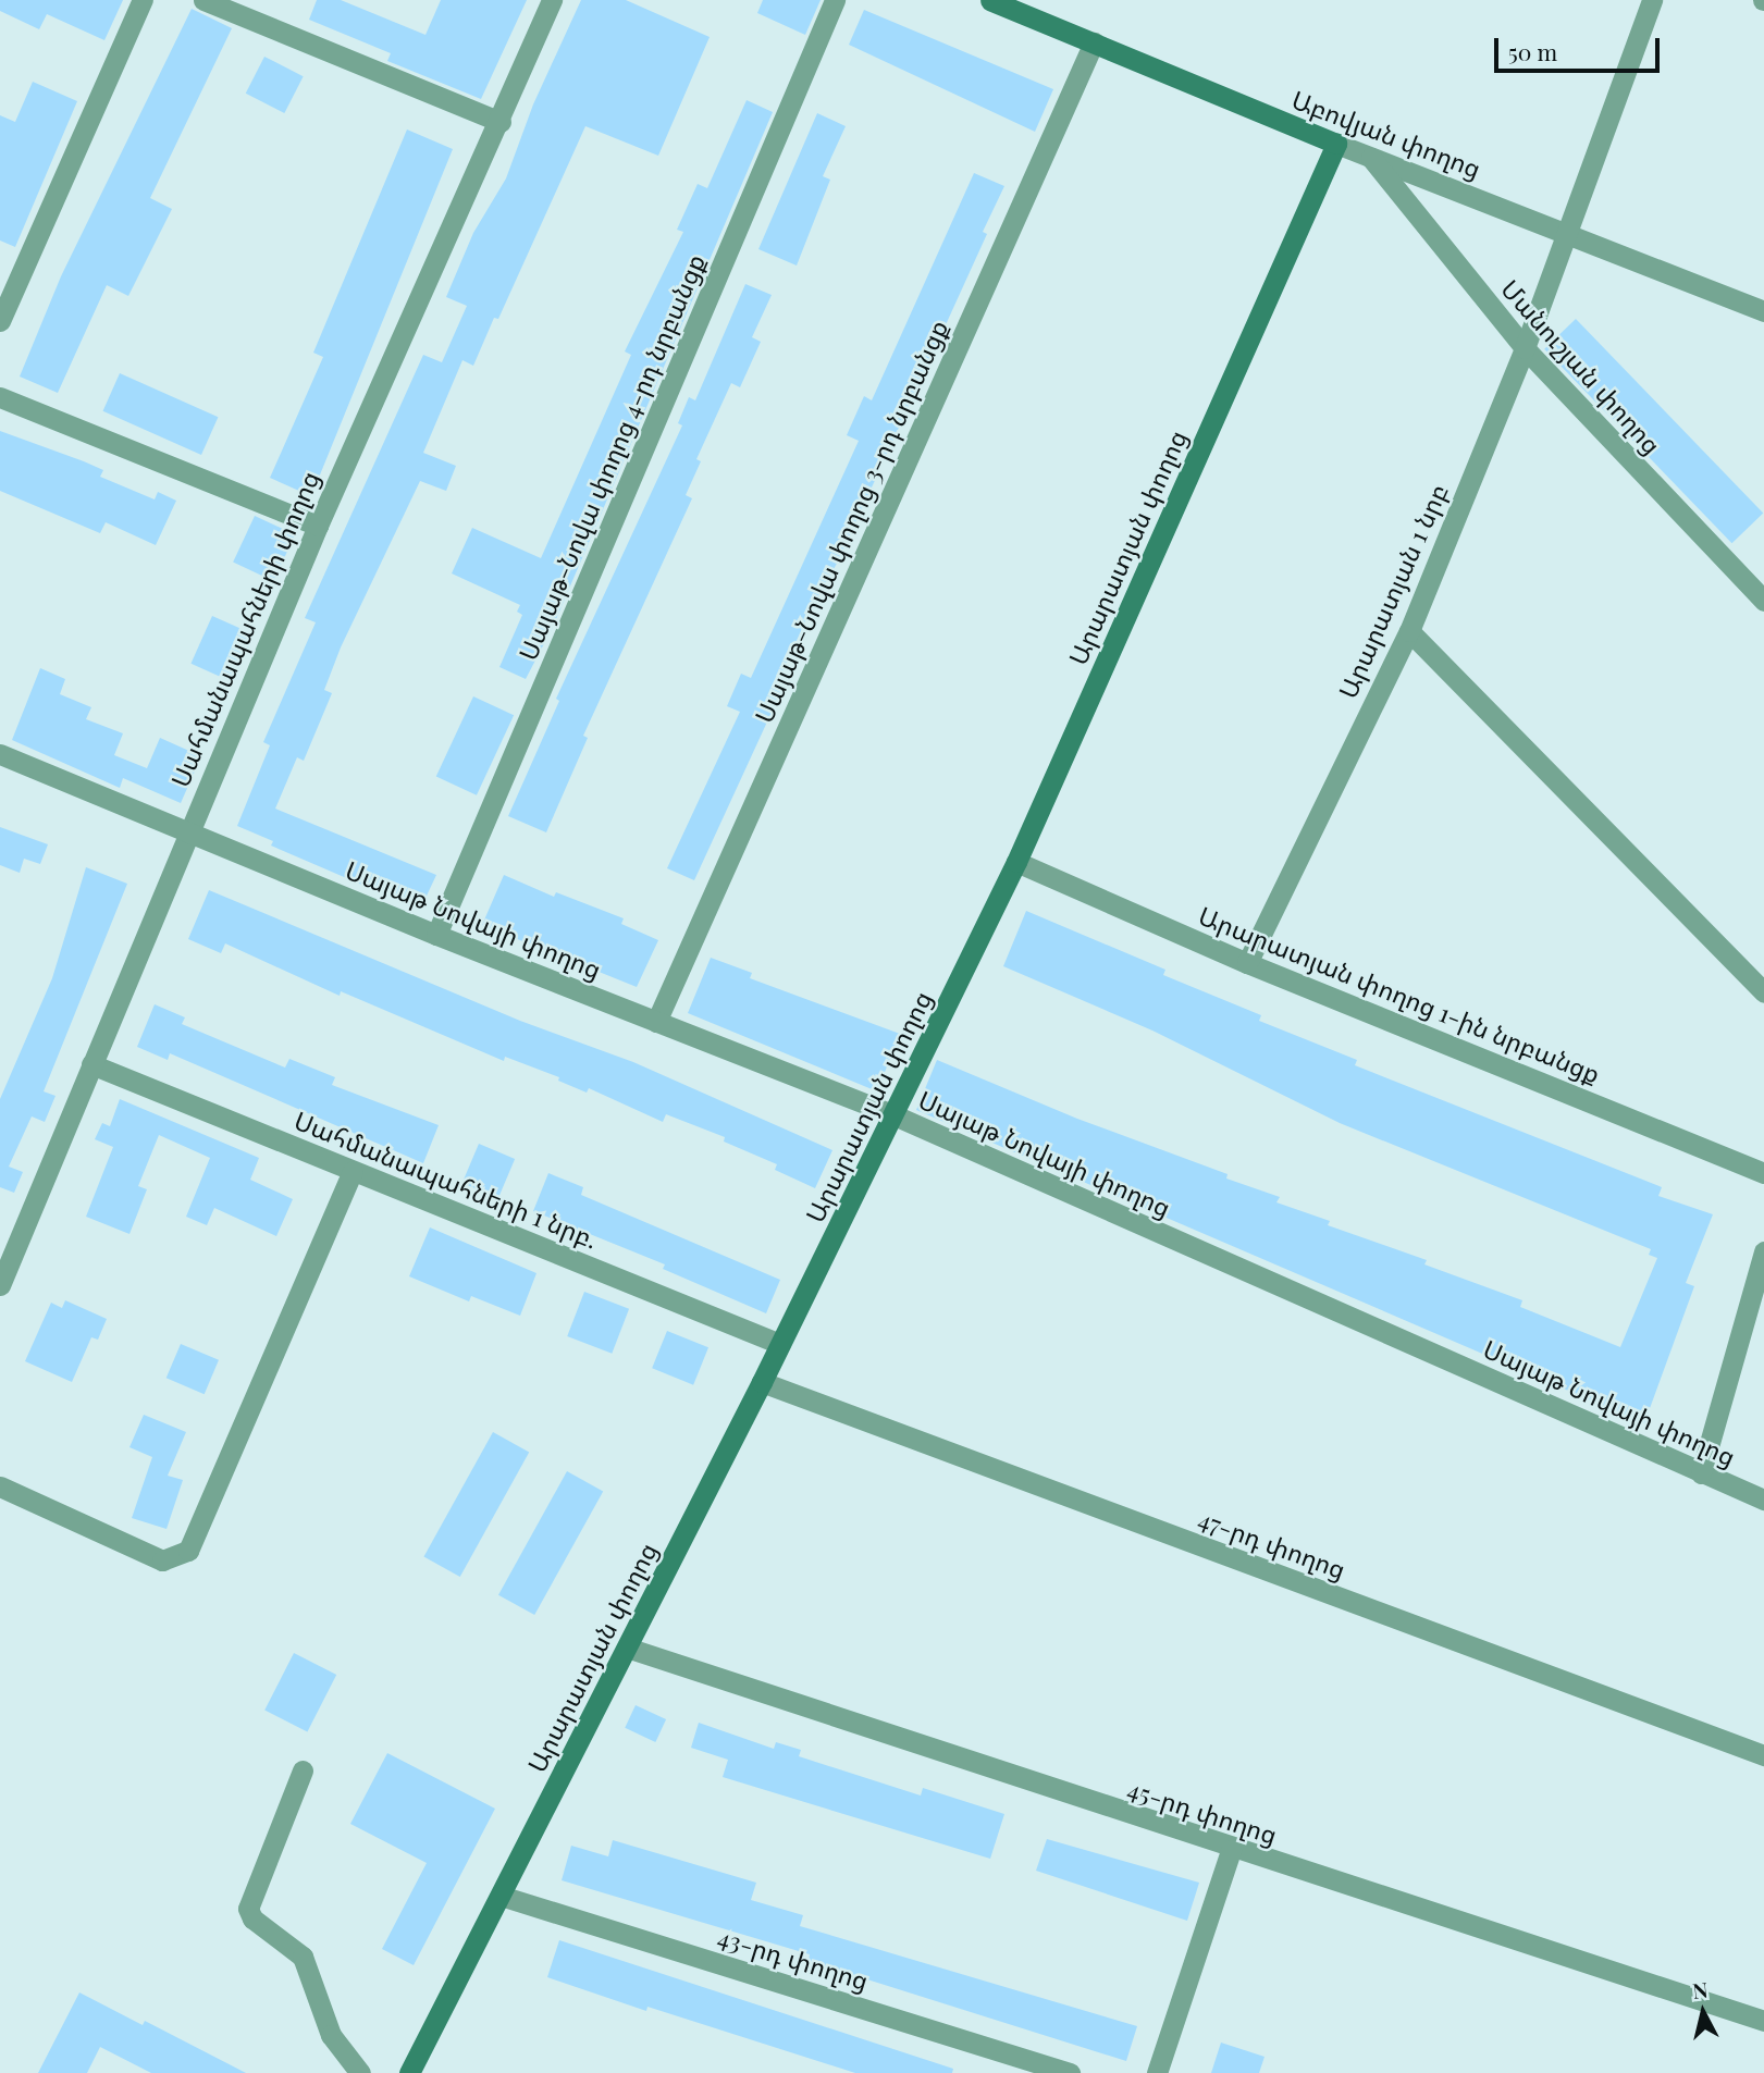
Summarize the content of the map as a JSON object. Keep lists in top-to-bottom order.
{
  "streets": {
    "main road": ["Աբովյան փողոց", "Արարատյան փողոց"],
    "street": [
      "Մանուշյան փողոց",
      "Սայաթ-Նովա փողոց 4-րդ նրբանցք",
      "Սայաթ-Նովա փողոց 3-րդ նրբանցք",
      "Արարատյան 1 նրբ",
      "Սահմանապահների փողոց",
      "Սայաթ Նովայի փողոց",
      "Արարատյան փողոց 1-ին նրբանցք",
      "Սահմանապահների 1 նրբ.",
      "47-րդ փողոց",
      "45-րդ փողոց",
      "43-րդ փողոց"
    ]
  },
  "crossings": [
    ["Աբովյան փողոց", "Մանուշյան փողոց"],
    ["Աբովյան փողոց", "Սայաթ-Նովա փողոց 3-րդ նրբանցք"],
    ["Աբովյան փողոց", "Արարատյան փողոց"],
    ["Աբովյան փողոց", "Արարատյան 1 նրբ"],
    ["Մանուշյան փողոց", "Արարատյան 1 նրբ"],
    ["Սայաթ-Նովա փողոց 4-րդ նրբանցք", "Սայաթ Նովայի փողոց"],
    ["Սայաթ-Նովա փողոց 3-րդ նրբանցք", "Սայաթ Նովայի փողոց"],
    ["Արարատյան փողոց", "Սայաթ Նովայի փողոց"],
    ["Արարատյան փողոց", "Արարատյան փողոց 1-ին նրբանցք"],
    ["Արարատյան փողոց", "Սահմանապահների 1 նրբ."],
    ["Արարատյան փողոց", "47-րդ փողոց"],
    ["Արարատյան փողոց", "45-րդ փողոց"],
    ["Արարատյան փողոց", "43-րդ փողոց"],
    ["Արարատյան 1 նրբ", "Արարատյան փողոց 1-ին նրբանցք"],
    ["Սահմանապահների փողոց", "Սայաթ Նովայի փողոց"],
    ["Սահմանապահների փողոց", "Սահմանապահների 1 նրբ."]
  ],
  "scale_bar": "50 m",
  "north": "top"
}
